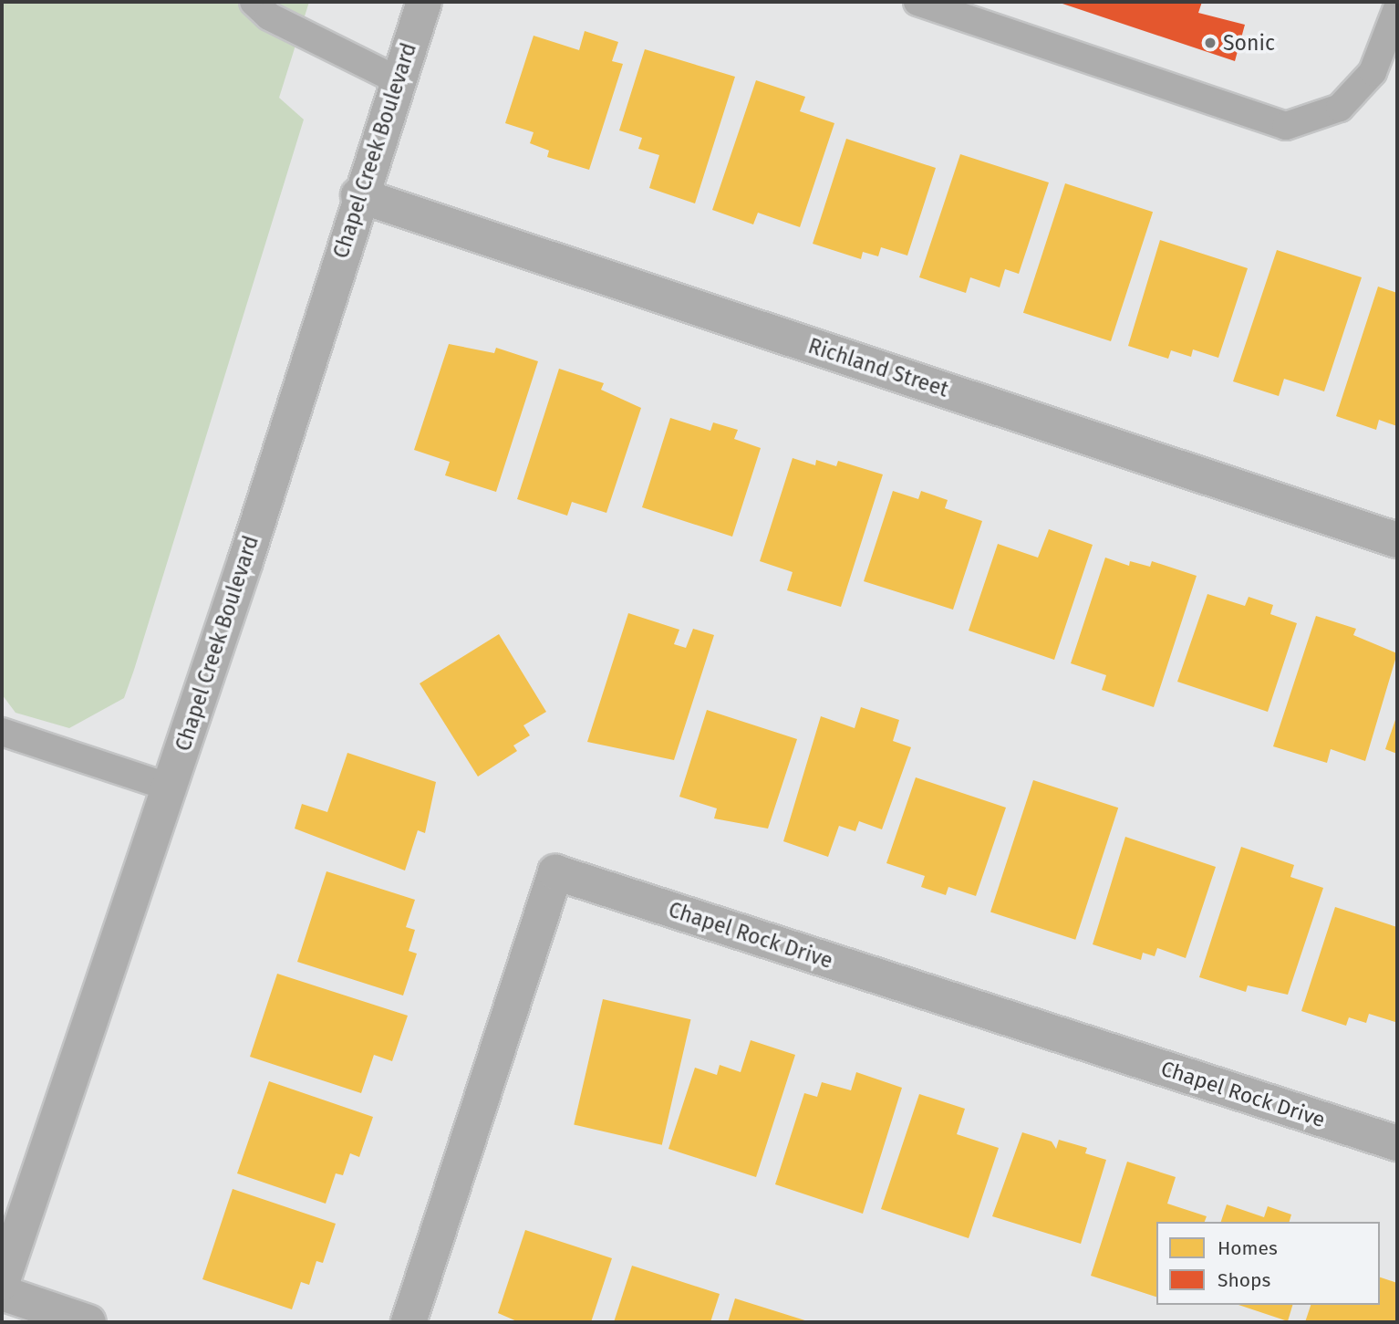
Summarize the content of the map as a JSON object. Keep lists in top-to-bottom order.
{
  "streets": {
    "street": ["Chapel Creek Boulevard", "Richland Street", "Chapel Rock Drive"]
  },
  "crossings": [
    ["Chapel Creek Boulevard", "Richland Street"]
  ],
  "places": ["Sonic"],
  "legend": ["Homes", "Shops"]
}
